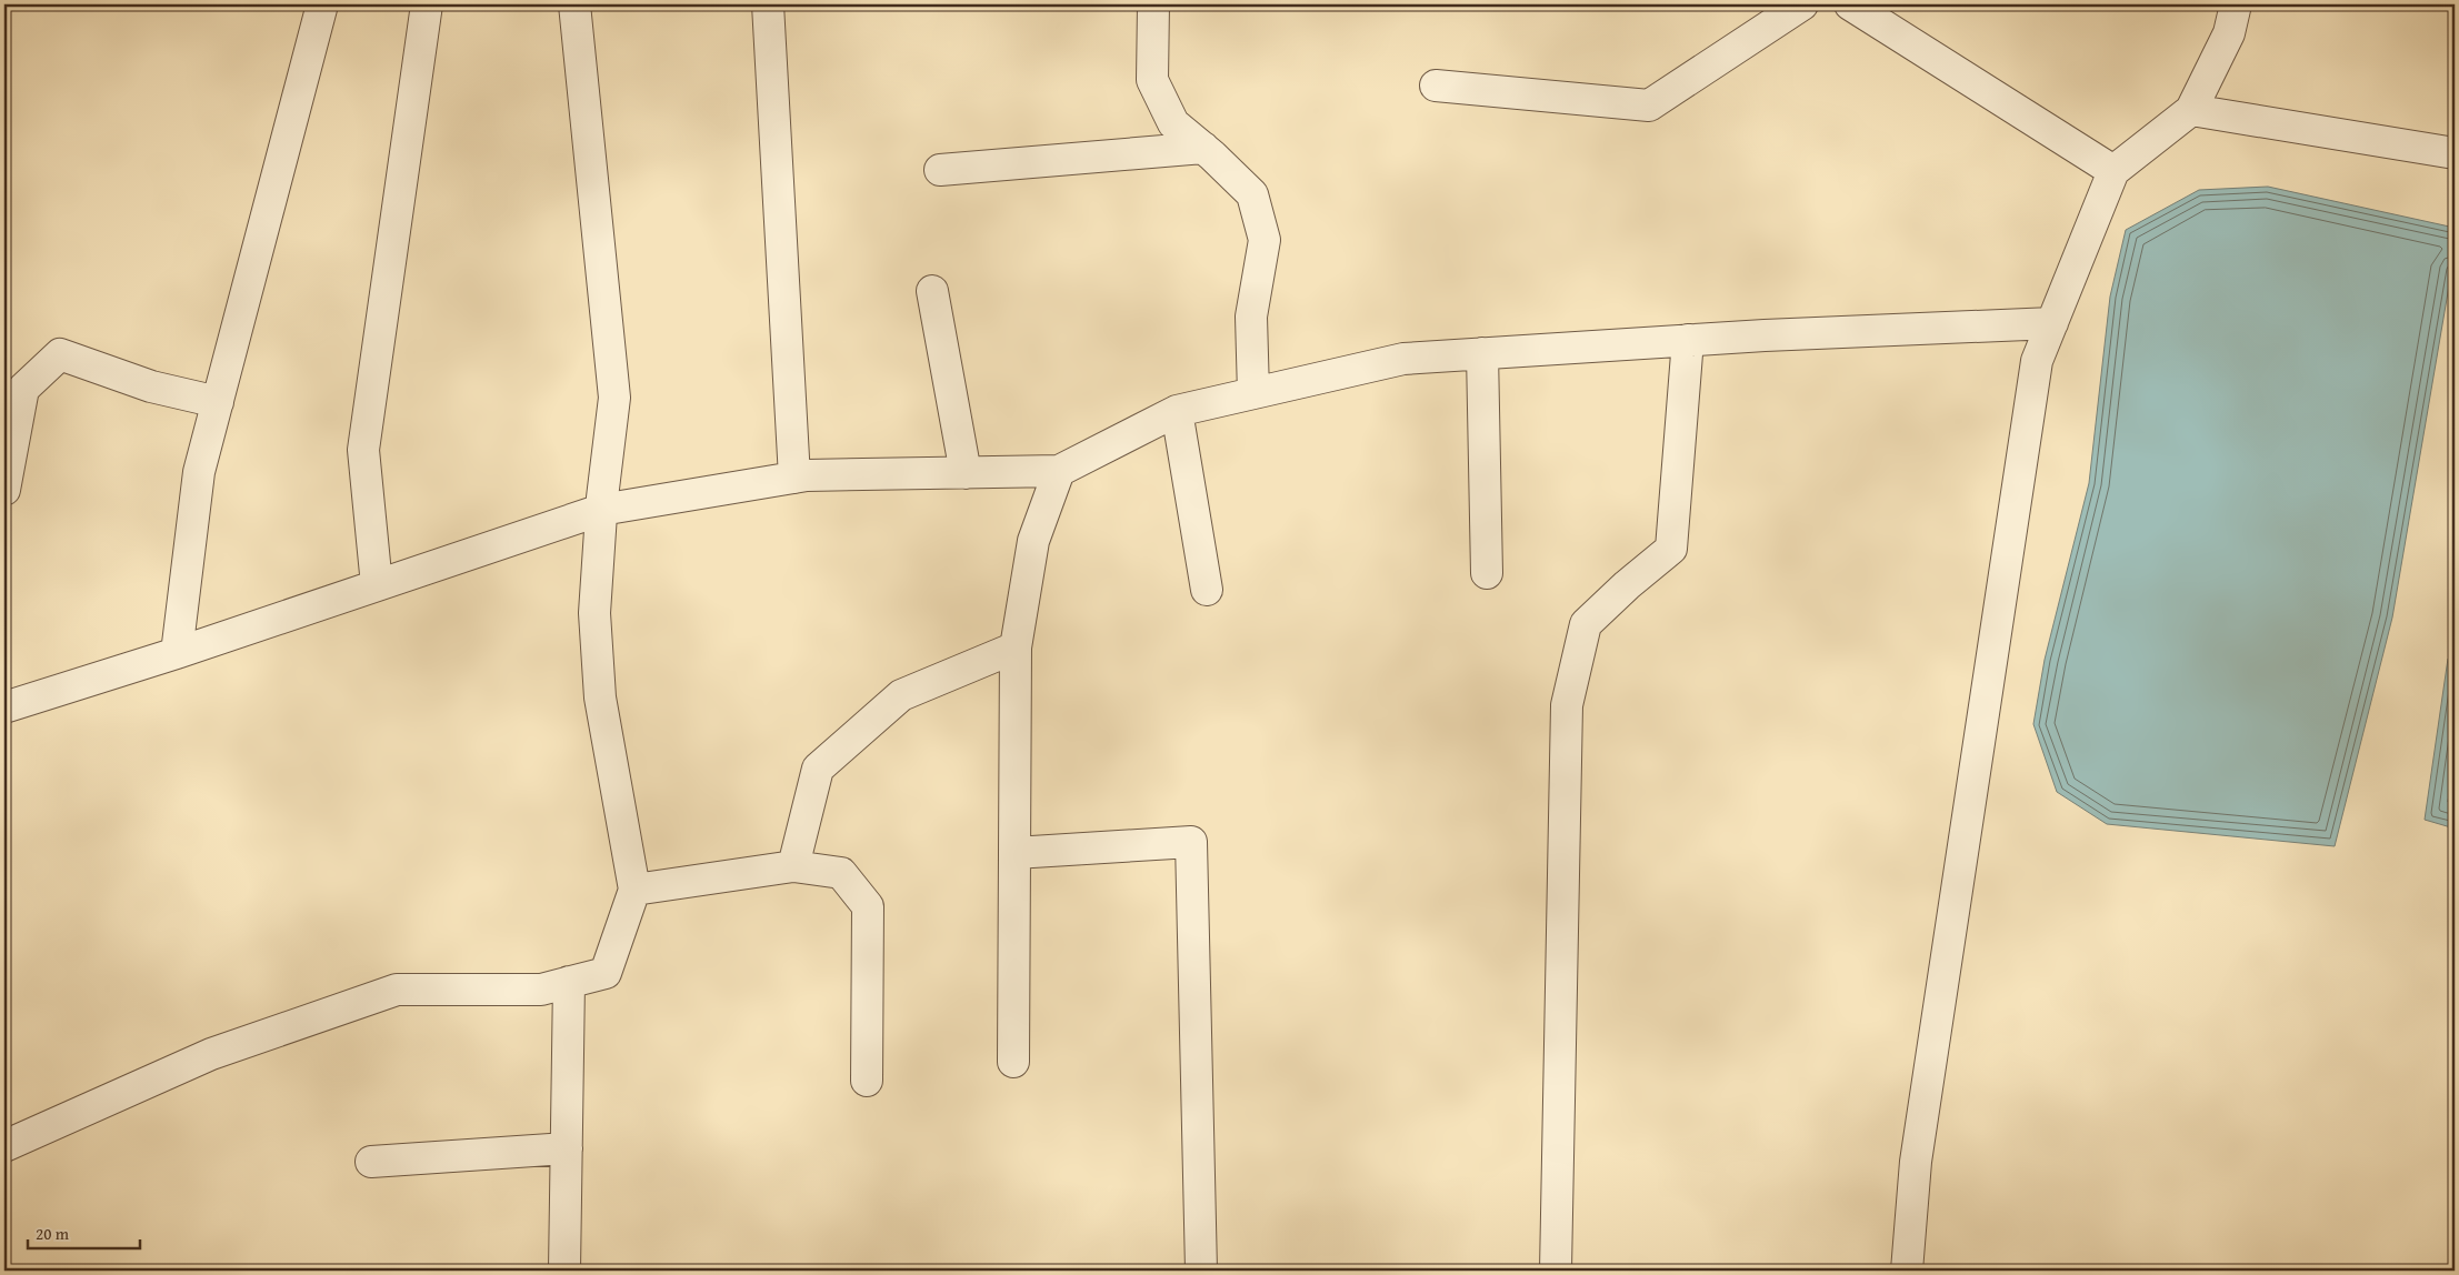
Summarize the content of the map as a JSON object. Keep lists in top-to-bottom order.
{
  "scale_bar": "20 m"
}
